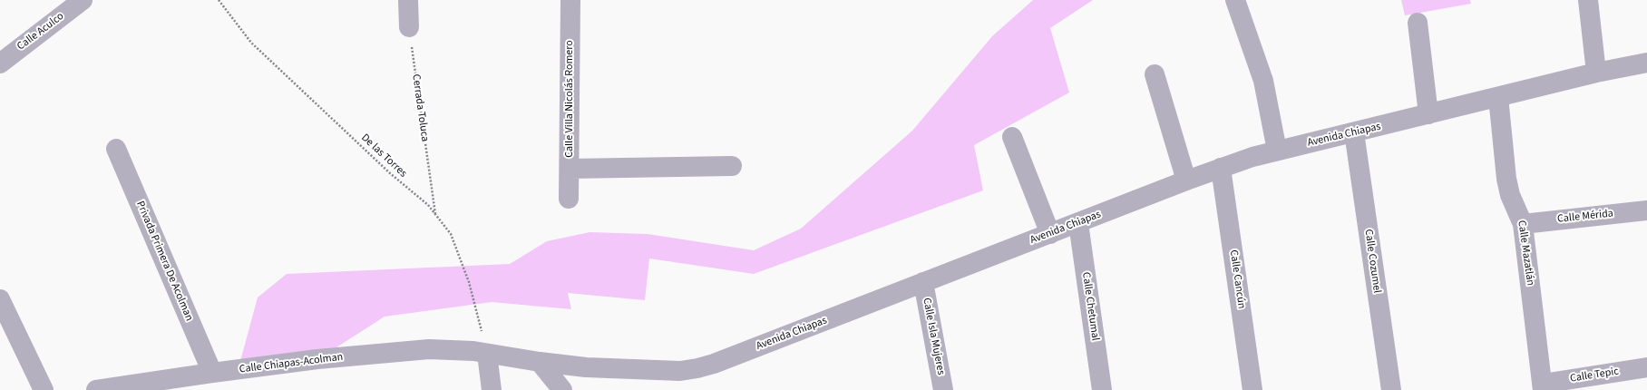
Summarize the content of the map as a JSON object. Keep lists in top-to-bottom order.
{
  "streets": {
    "street": [
      "Calle Aculco",
      "Calle Villa Nicolás Romero",
      "Avenida Chiapas",
      "Calle Mérida",
      "Calle Mazatlán",
      "Privada Primera De Acolman",
      "Calle Cozumel",
      "Calle Cancún",
      "Calle Chetumal",
      "Calle Isla Mujeres",
      "Calle Chiapas-Acolman",
      "Calle Tepic"
    ],
    "path": ["Cerrada Toluca", "De las Torres"]
  },
  "crossings": [
    ["Cerrada Toluca", "De las Torres"],
    ["Avenida Chiapas", "De las Torres"],
    ["Avenida Chiapas", "Calle Mazatlán"],
    ["Avenida Chiapas", "Calle Cozumel"],
    ["Avenida Chiapas", "Calle Cancún"],
    ["Avenida Chiapas", "Calle Chetumal"],
    ["Avenida Chiapas", "Calle Isla Mujeres"],
    ["Avenida Chiapas", "Calle Chiapas-Acolman"],
    ["De las Torres", "Calle Chiapas-Acolman"],
    ["Calle Mérida", "Calle Mazatlán"],
    ["Calle Mazatlán", "Calle Tepic"],
    ["Privada Primera De Acolman", "Calle Chiapas-Acolman"]
  ]
}
